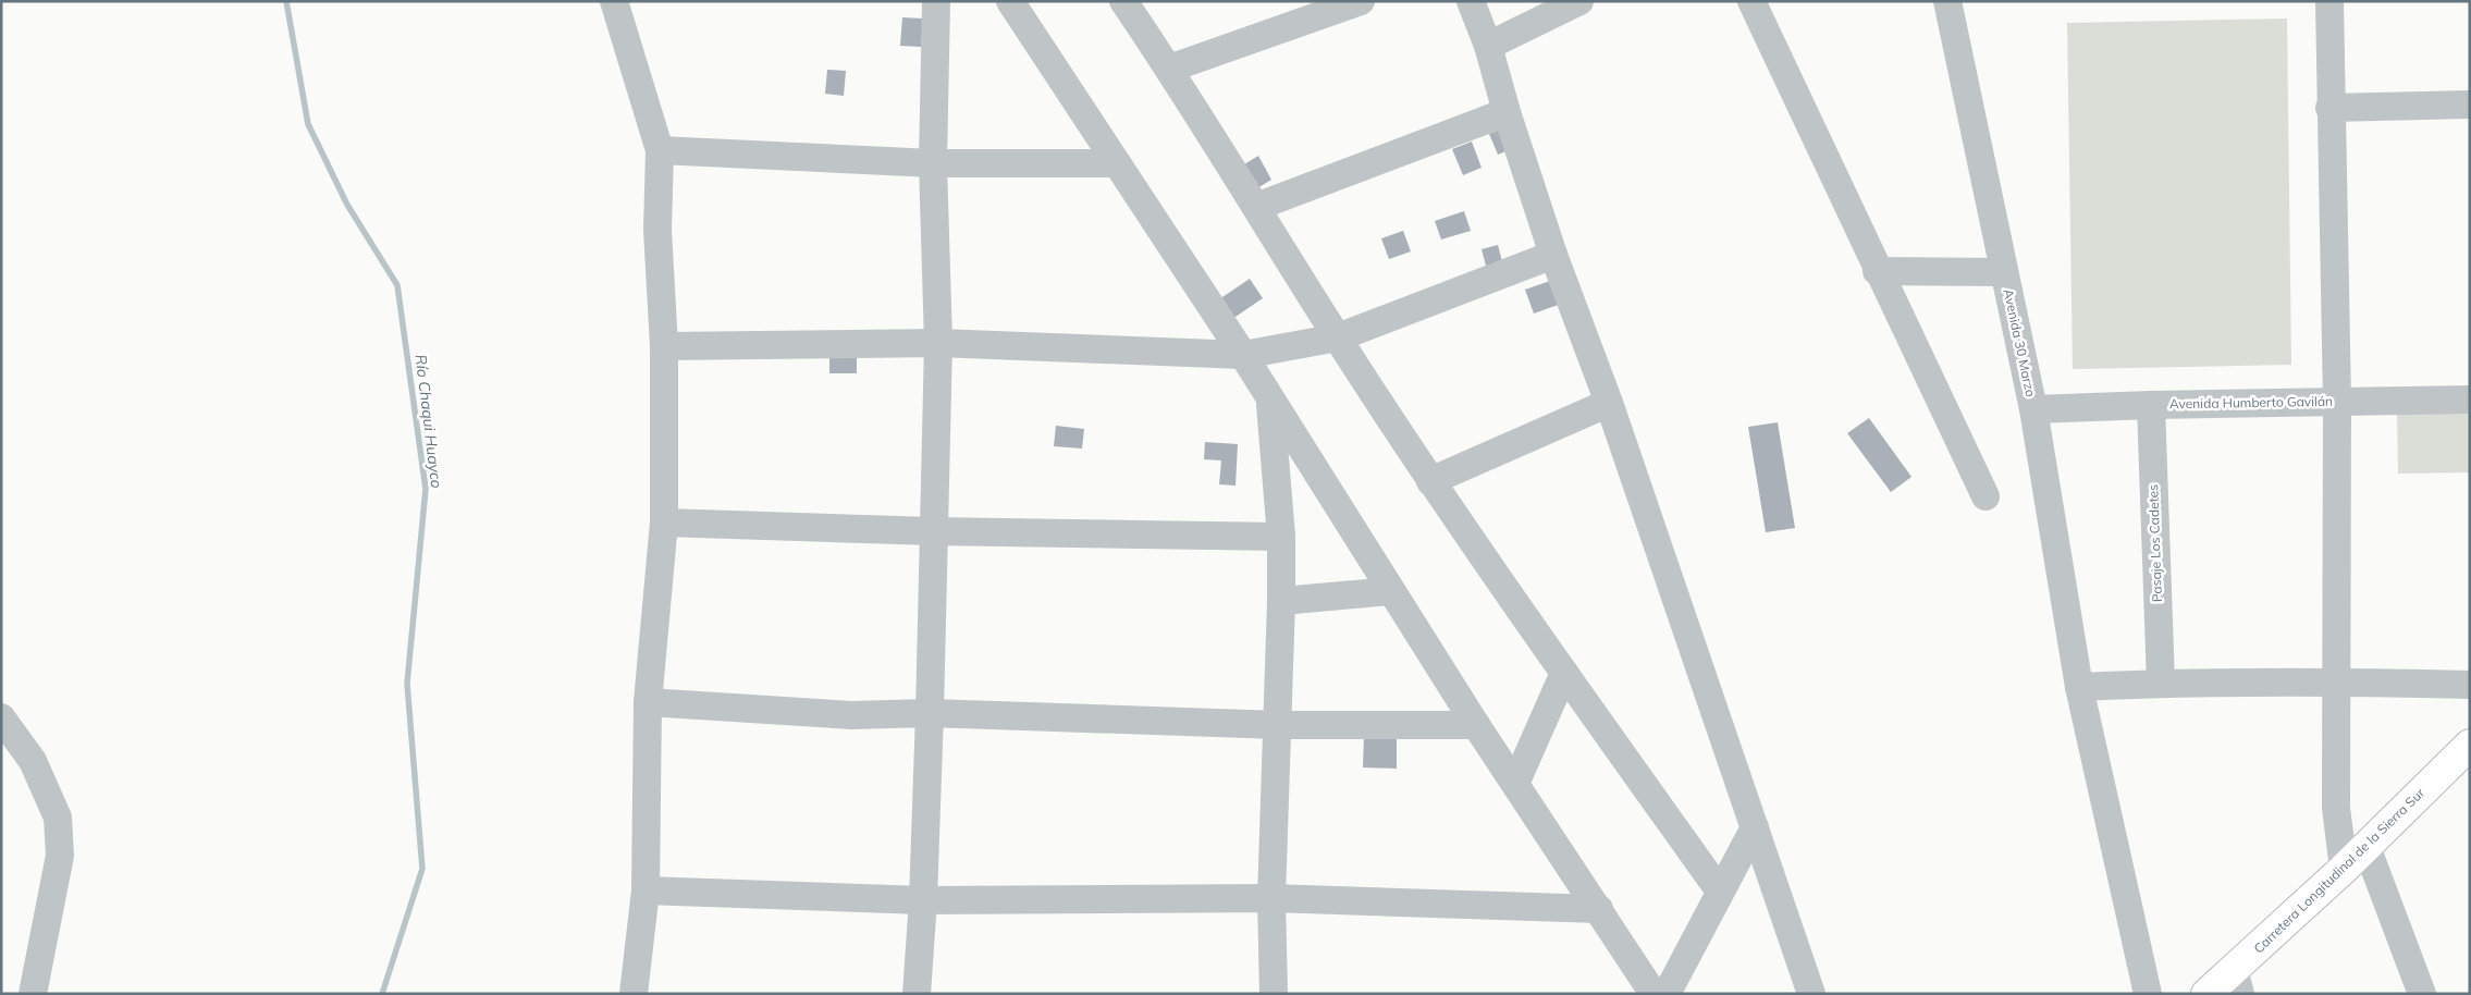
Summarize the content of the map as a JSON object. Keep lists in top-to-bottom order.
{
  "streets": {
    "highway": ["Carretera Longitudinal de la Sierra Sur"],
    "street": ["Avenida 30 Marzo", "Avenida Humberto Gavilán", "Pasaje Los Cadetes"]
  },
  "crossings": [
    ["Avenida 30 Marzo", "Avenida Humberto Gavilán"],
    ["Avenida Humberto Gavilán", "Pasaje Los Cadetes"]
  ],
  "water": ["Río Chaqui Huayco"]
}
